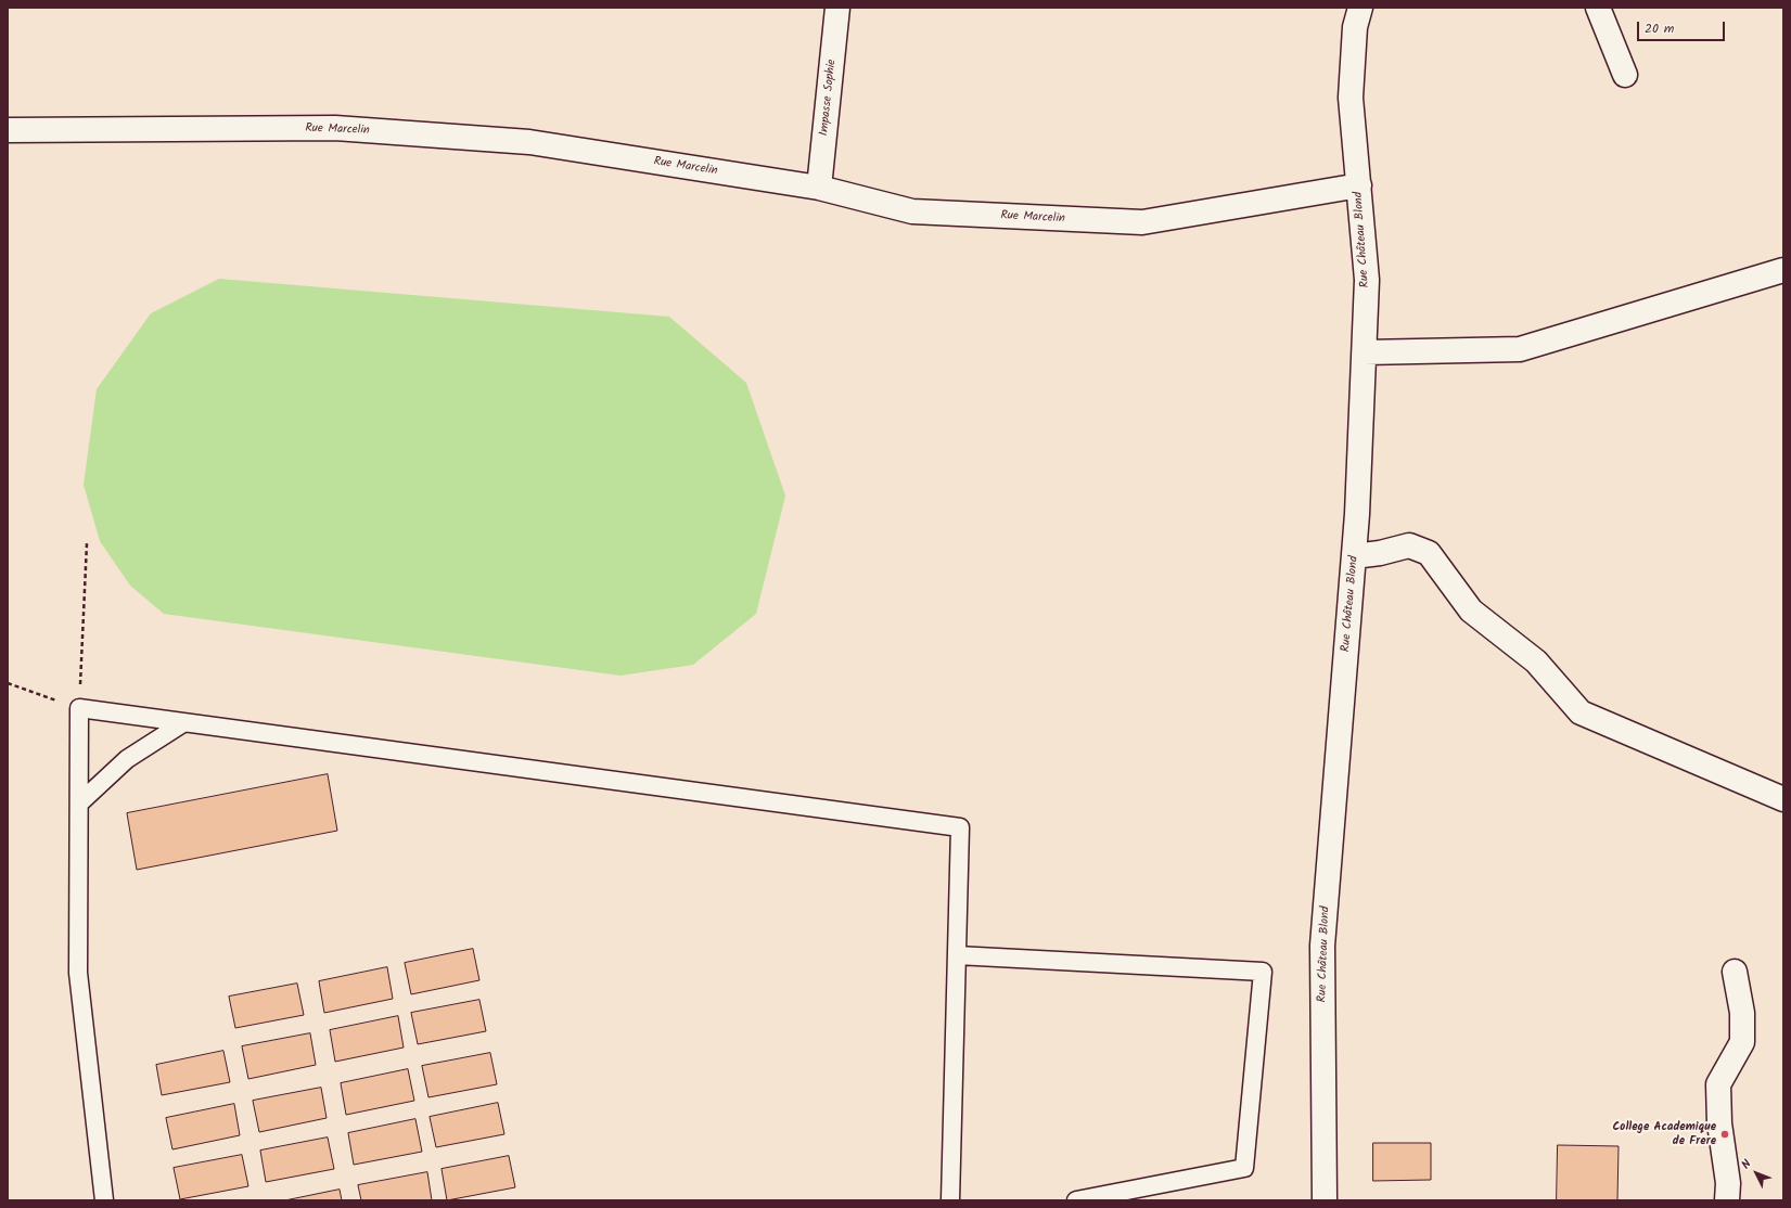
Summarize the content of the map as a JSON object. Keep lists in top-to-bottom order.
{
  "streets": {
    "street": ["Impasse Sophie", "Rue Marcelin", "Rue Château Blond"]
  },
  "crossings": [
    ["Impasse Sophie", "Rue Marcelin"],
    ["Rue Marcelin", "Rue Château Blond"]
  ],
  "places": ["College Academique de Frere"],
  "scale_bar": "20 m",
  "north": "top left"
}
